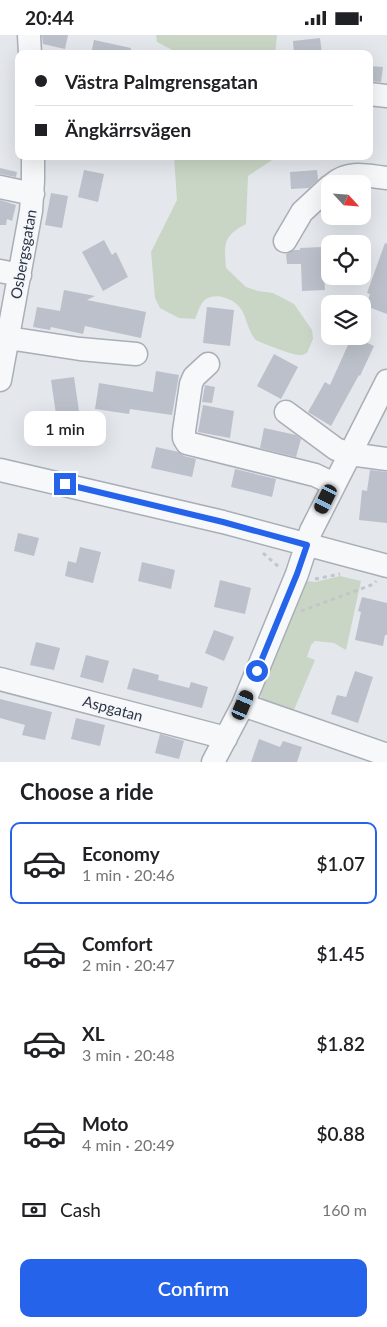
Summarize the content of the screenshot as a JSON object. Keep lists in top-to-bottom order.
{
  "streets": {
    "street": ["Osbergsgatan", "Aspgatan"]
  },
  "north": "bottom right",
  "page": {
    "status": "20:44",
    "banner": ["Västra Palmgrensgatan", "Ängkärrsvägen"],
    "bubble": "1 min",
    "heading": "Choose a ride",
    "list": [
      {
        "name": "Economy",
        "note": "1 min · 20:46",
        "value": "$1.07"
      },
      {
        "name": "Comfort",
        "note": "2 min · 20:47",
        "value": "$1.45"
      },
      {
        "name": "XL",
        "note": "3 min · 20:48",
        "value": "$1.82"
      },
      {
        "name": "Moto",
        "note": "4 min · 20:49",
        "value": "$0.88"
      }
    ],
    "pay": ["Cash", "160 m"],
    "buttons": "Confirm"
  }
}
